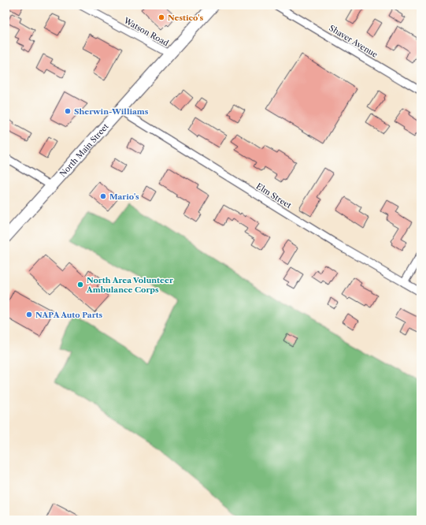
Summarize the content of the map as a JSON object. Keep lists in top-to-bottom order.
{
  "streets": {
    "main road": ["North Main Street"],
    "street": ["Watson Road", "Shaver Avenue", "Elm Street"]
  },
  "crossings": [
    ["Watson Road", "North Main Street"],
    ["North Main Street", "Elm Street"]
  ],
  "places": [
    "Nestico's",
    "Sherwin-Williams",
    "Mario's",
    "North Area Volunteer Ambulance Corps",
    "NAPA Auto Parts"
  ]
}
